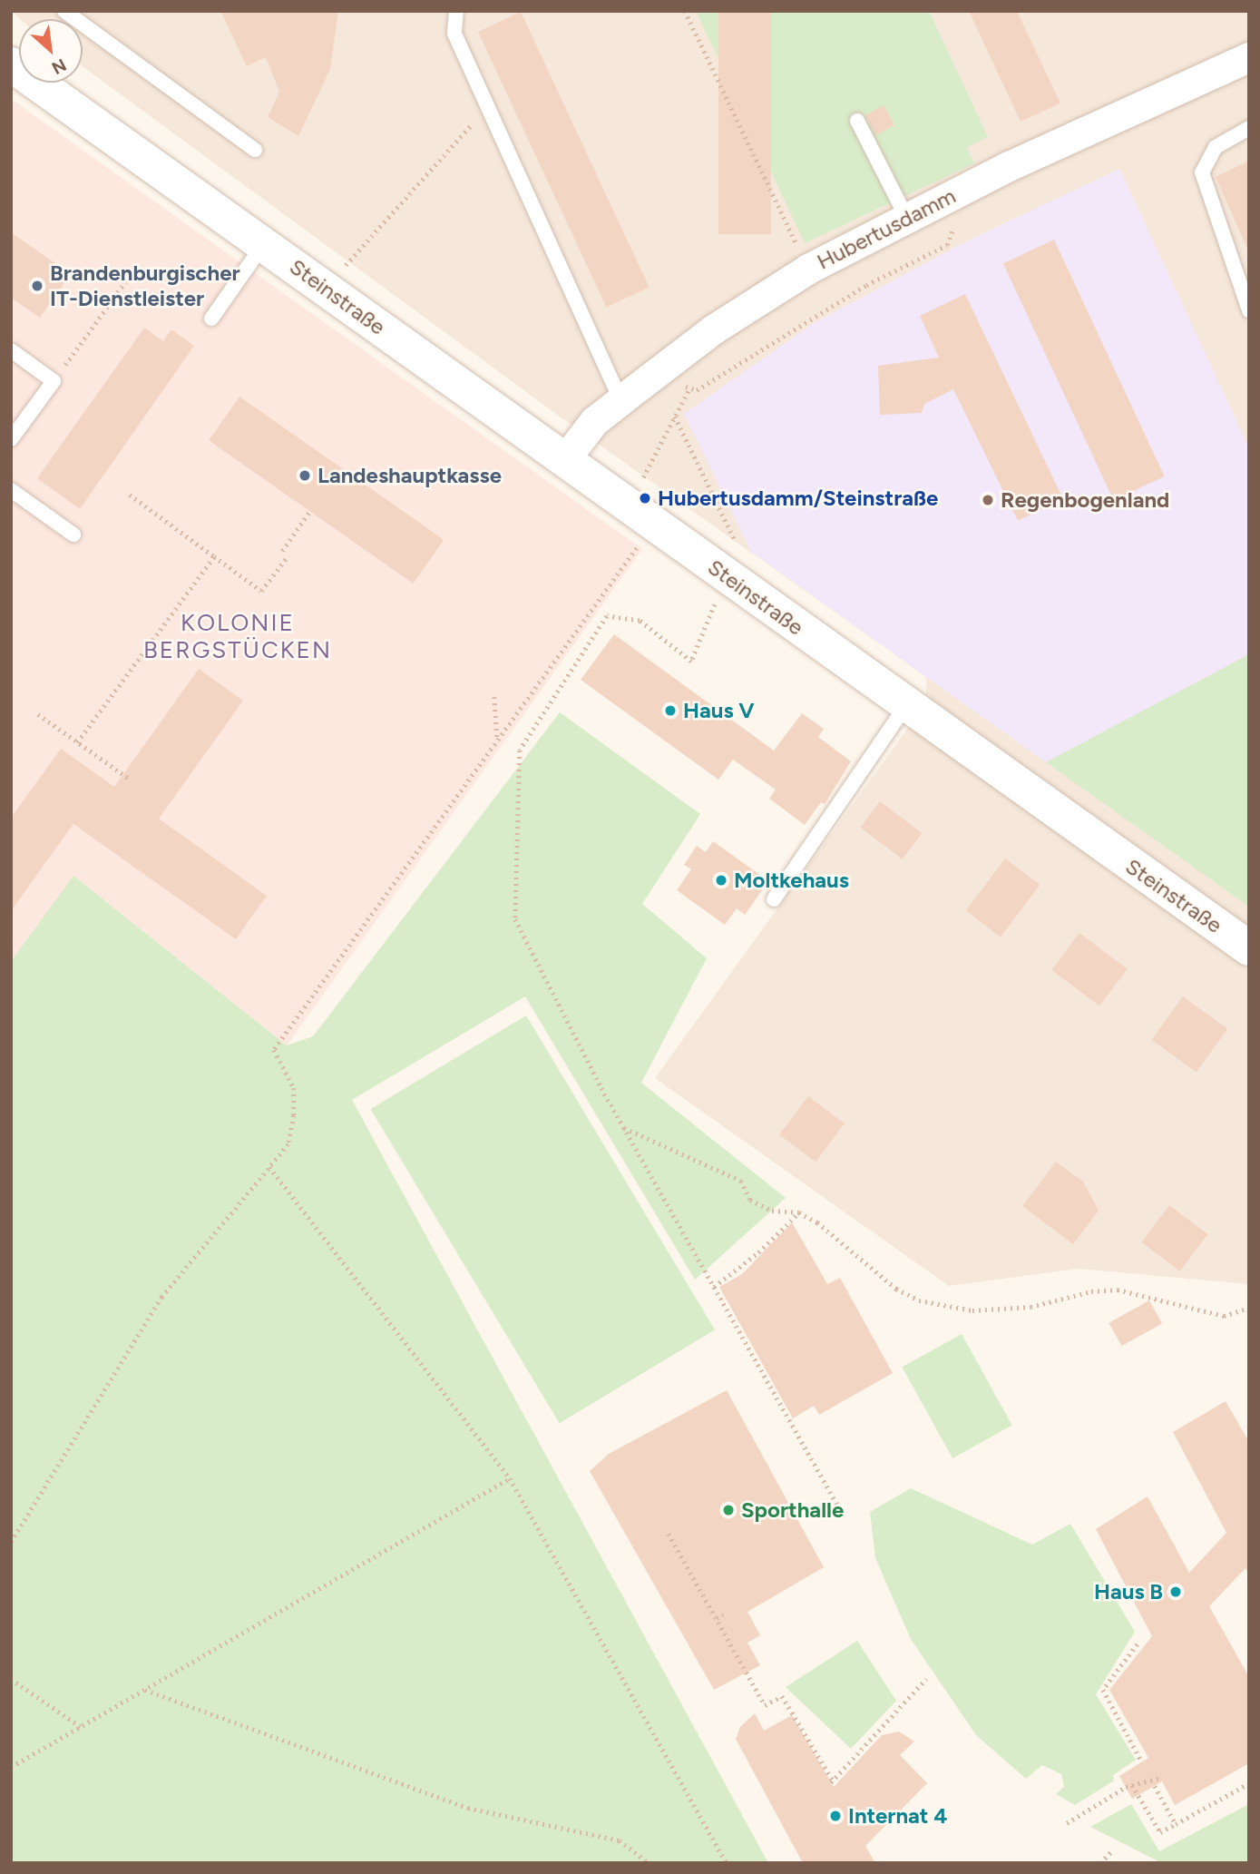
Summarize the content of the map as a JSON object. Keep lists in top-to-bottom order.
{
  "streets": {
    "street": ["Hubertusdamm", "Steinstraße"]
  },
  "crossings": [
    ["Hubertusdamm", "Steinstraße"]
  ],
  "districts": ["KOLONIE BERGSTÜCKEN"],
  "places": [
    "Brandenburgischer IT-Dienstleister",
    "Landeshauptkasse",
    "Hubertusdamm/Steinstraße",
    "Regenbogenland",
    "Haus V",
    "Moltkehaus",
    "Sporthalle",
    "Haus B",
    "Internat 4"
  ],
  "north": "bottom right"
}
